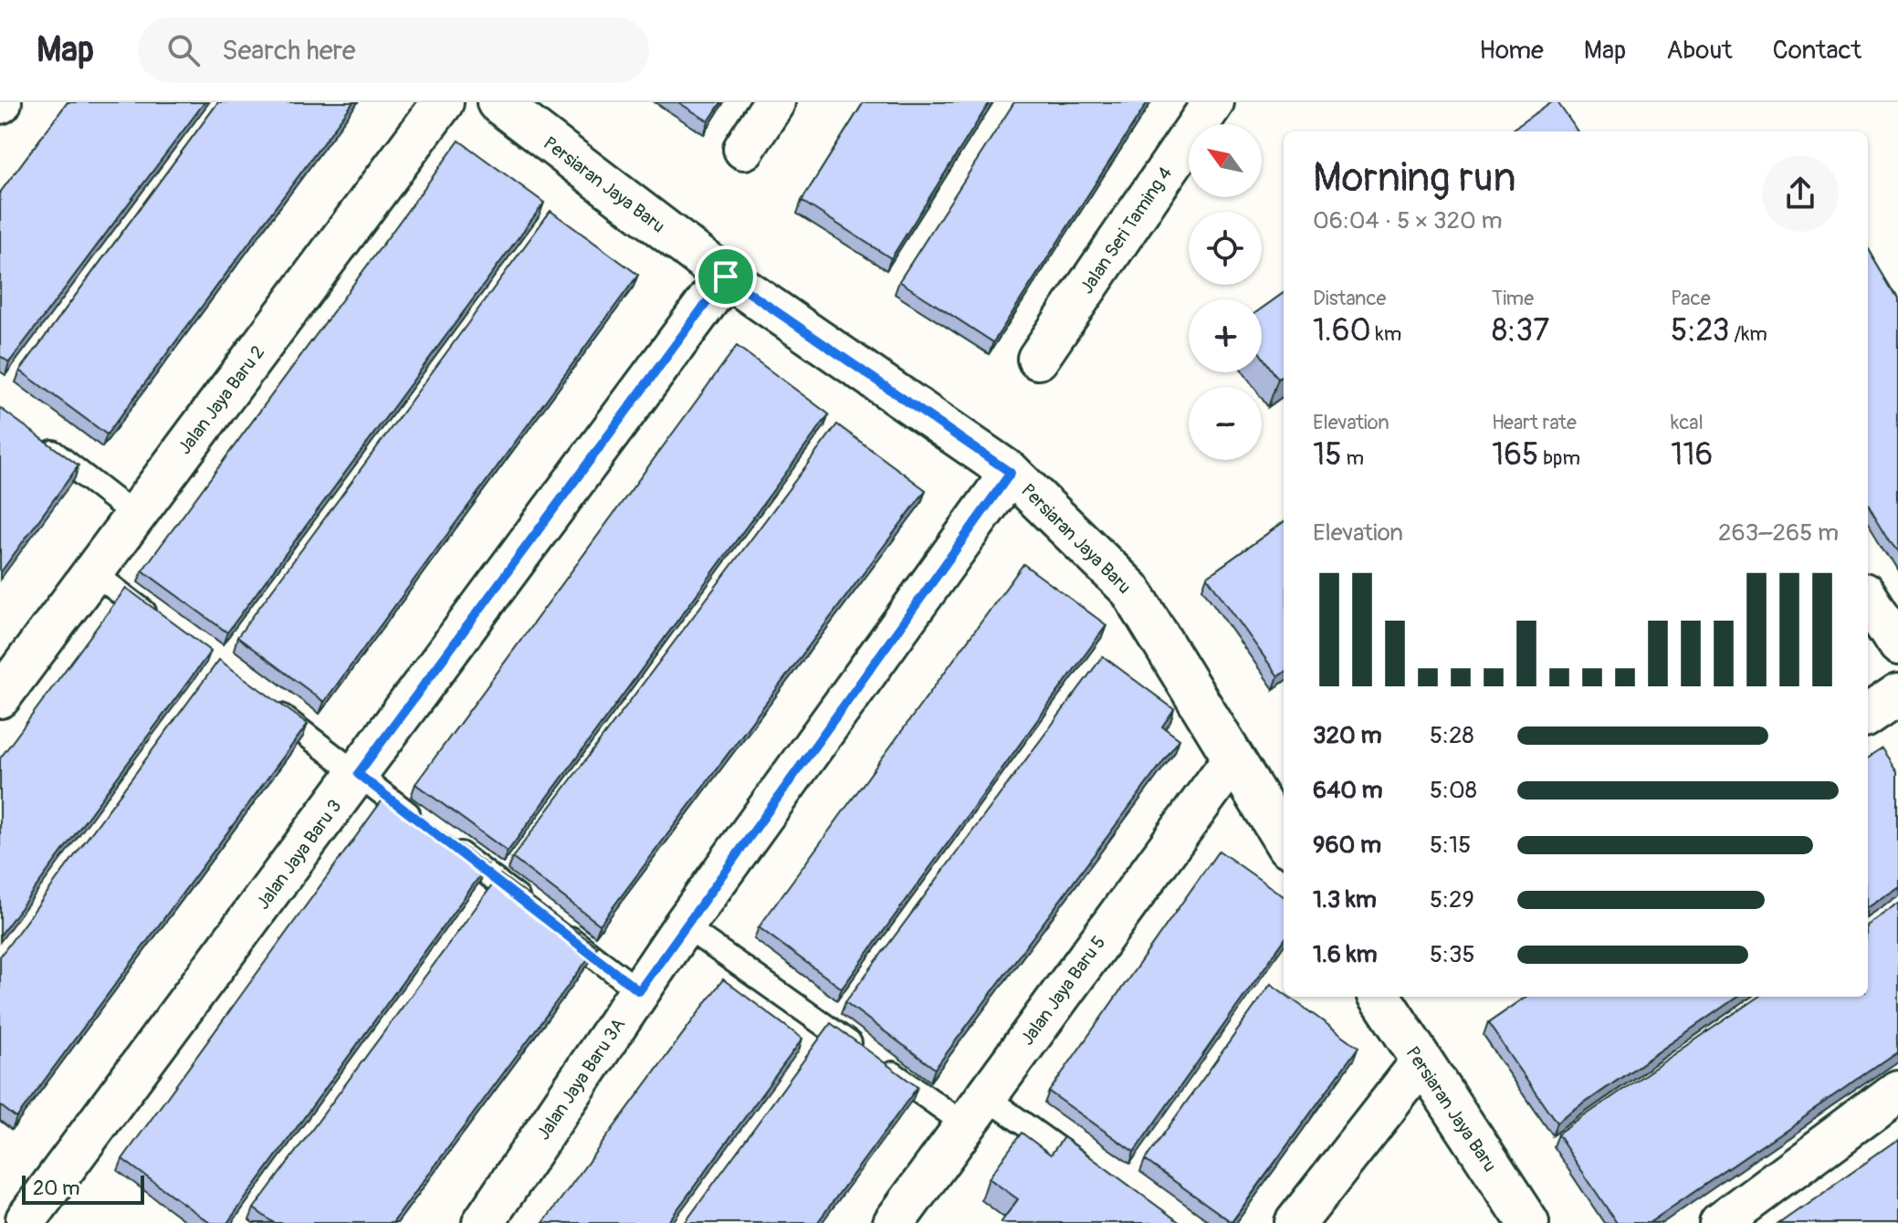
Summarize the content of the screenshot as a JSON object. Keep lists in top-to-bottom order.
{
  "streets": {
    "street": [
      "Persiaran Jaya Baru",
      "Jalan Seri Taming 4",
      "Jalan Jaya Baru 2",
      "Jalan Jaya Baru 3",
      "Jalan Jaya Baru 5",
      "Jalan Jaya Baru 3A"
    ]
  },
  "crossings": [
    ["Persiaran Jaya Baru", "Jalan Jaya Baru 3"],
    ["Persiaran Jaya Baru", "Jalan Jaya Baru 5"],
    ["Persiaran Jaya Baru", "Jalan Jaya Baru 3A"]
  ],
  "scale_bar": "20 m",
  "north": "top left",
  "page": {
    "header": "Map",
    "search": "Search here",
    "nav": [
      "Home",
      "Map",
      "About",
      "Contact"
    ],
    "map_buttons": ["+", "−"],
    "heading": ["Morning run", "06:04 · 5 × 320 m"],
    "stats": [
      ["Distance", "1.60 km"],
      ["Time", "8:37"],
      ["Pace", "5:23 /km"],
      ["Elevation", "15 m"],
      ["Heart rate", "165 bpm"],
      ["kcal", "116"]
    ],
    "chart": ["Elevation", "263–265 m"],
    "list": [
      {
        "name": "320 m",
        "note": "5:28"
      },
      {
        "name": "640 m",
        "note": "5:08"
      },
      {
        "name": "960 m",
        "note": "5:15"
      },
      {
        "name": "1.3 km",
        "note": "5:29"
      },
      {
        "name": "1.6 km",
        "note": "5:35"
      }
    ],
    "scale": "20 m"
  }
}
